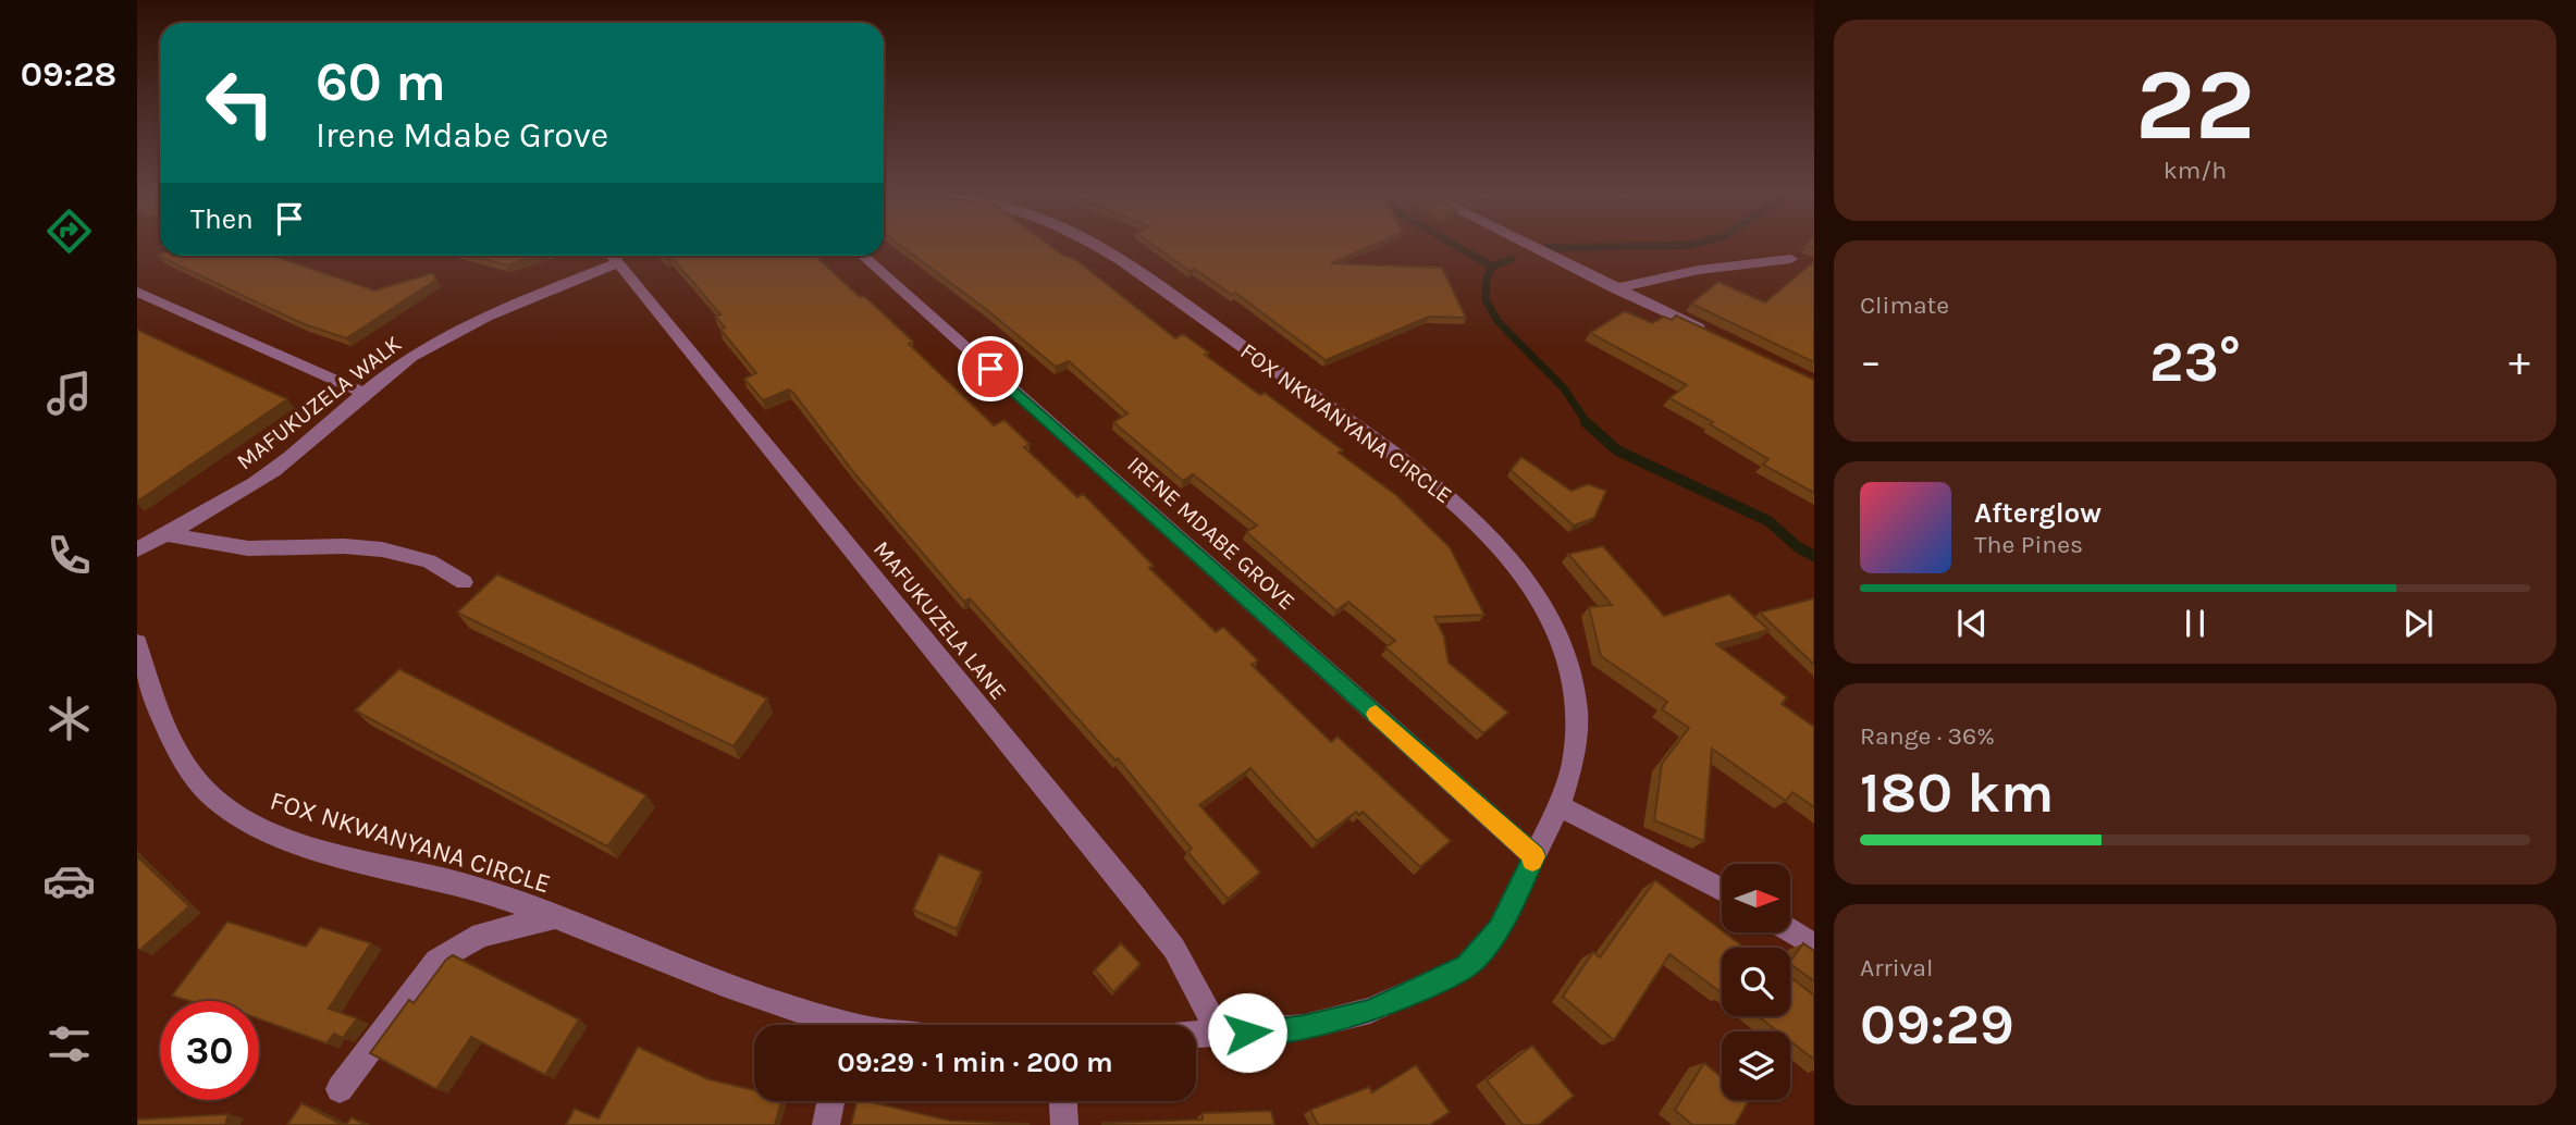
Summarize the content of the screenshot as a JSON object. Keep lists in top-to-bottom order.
{
  "streets": {
    "street": [
      "MAFUKUZELA WALK",
      "FOX NKWANYANA CIRCLE",
      "IRENE MDABE GROVE",
      "MAFUKUZELA LANE"
    ]
  },
  "crossings": [
    ["MAFUKUZELA WALK", "MAFUKUZELA LANE"],
    ["FOX NKWANYANA CIRCLE", "IRENE MDABE GROVE"],
    ["FOX NKWANYANA CIRCLE", "MAFUKUZELA LANE"]
  ],
  "north": "right",
  "page": {
    "tabs": "09:28",
    "tile": [
      ["22", "km/h"],
      "Climate",
      ["Range · 36%", "180 km"],
      ["Arrival", "09:29"]
    ],
    "turn": ["60 m", "Irene Mdabe Grove"],
    "then": "Then",
    "heat": ["−", "23°", "+"],
    "song": ["Afterglow", "The Pines"],
    "limit": "30",
    "trip": "09:29 · 1 min · 200 m"
  }
}
